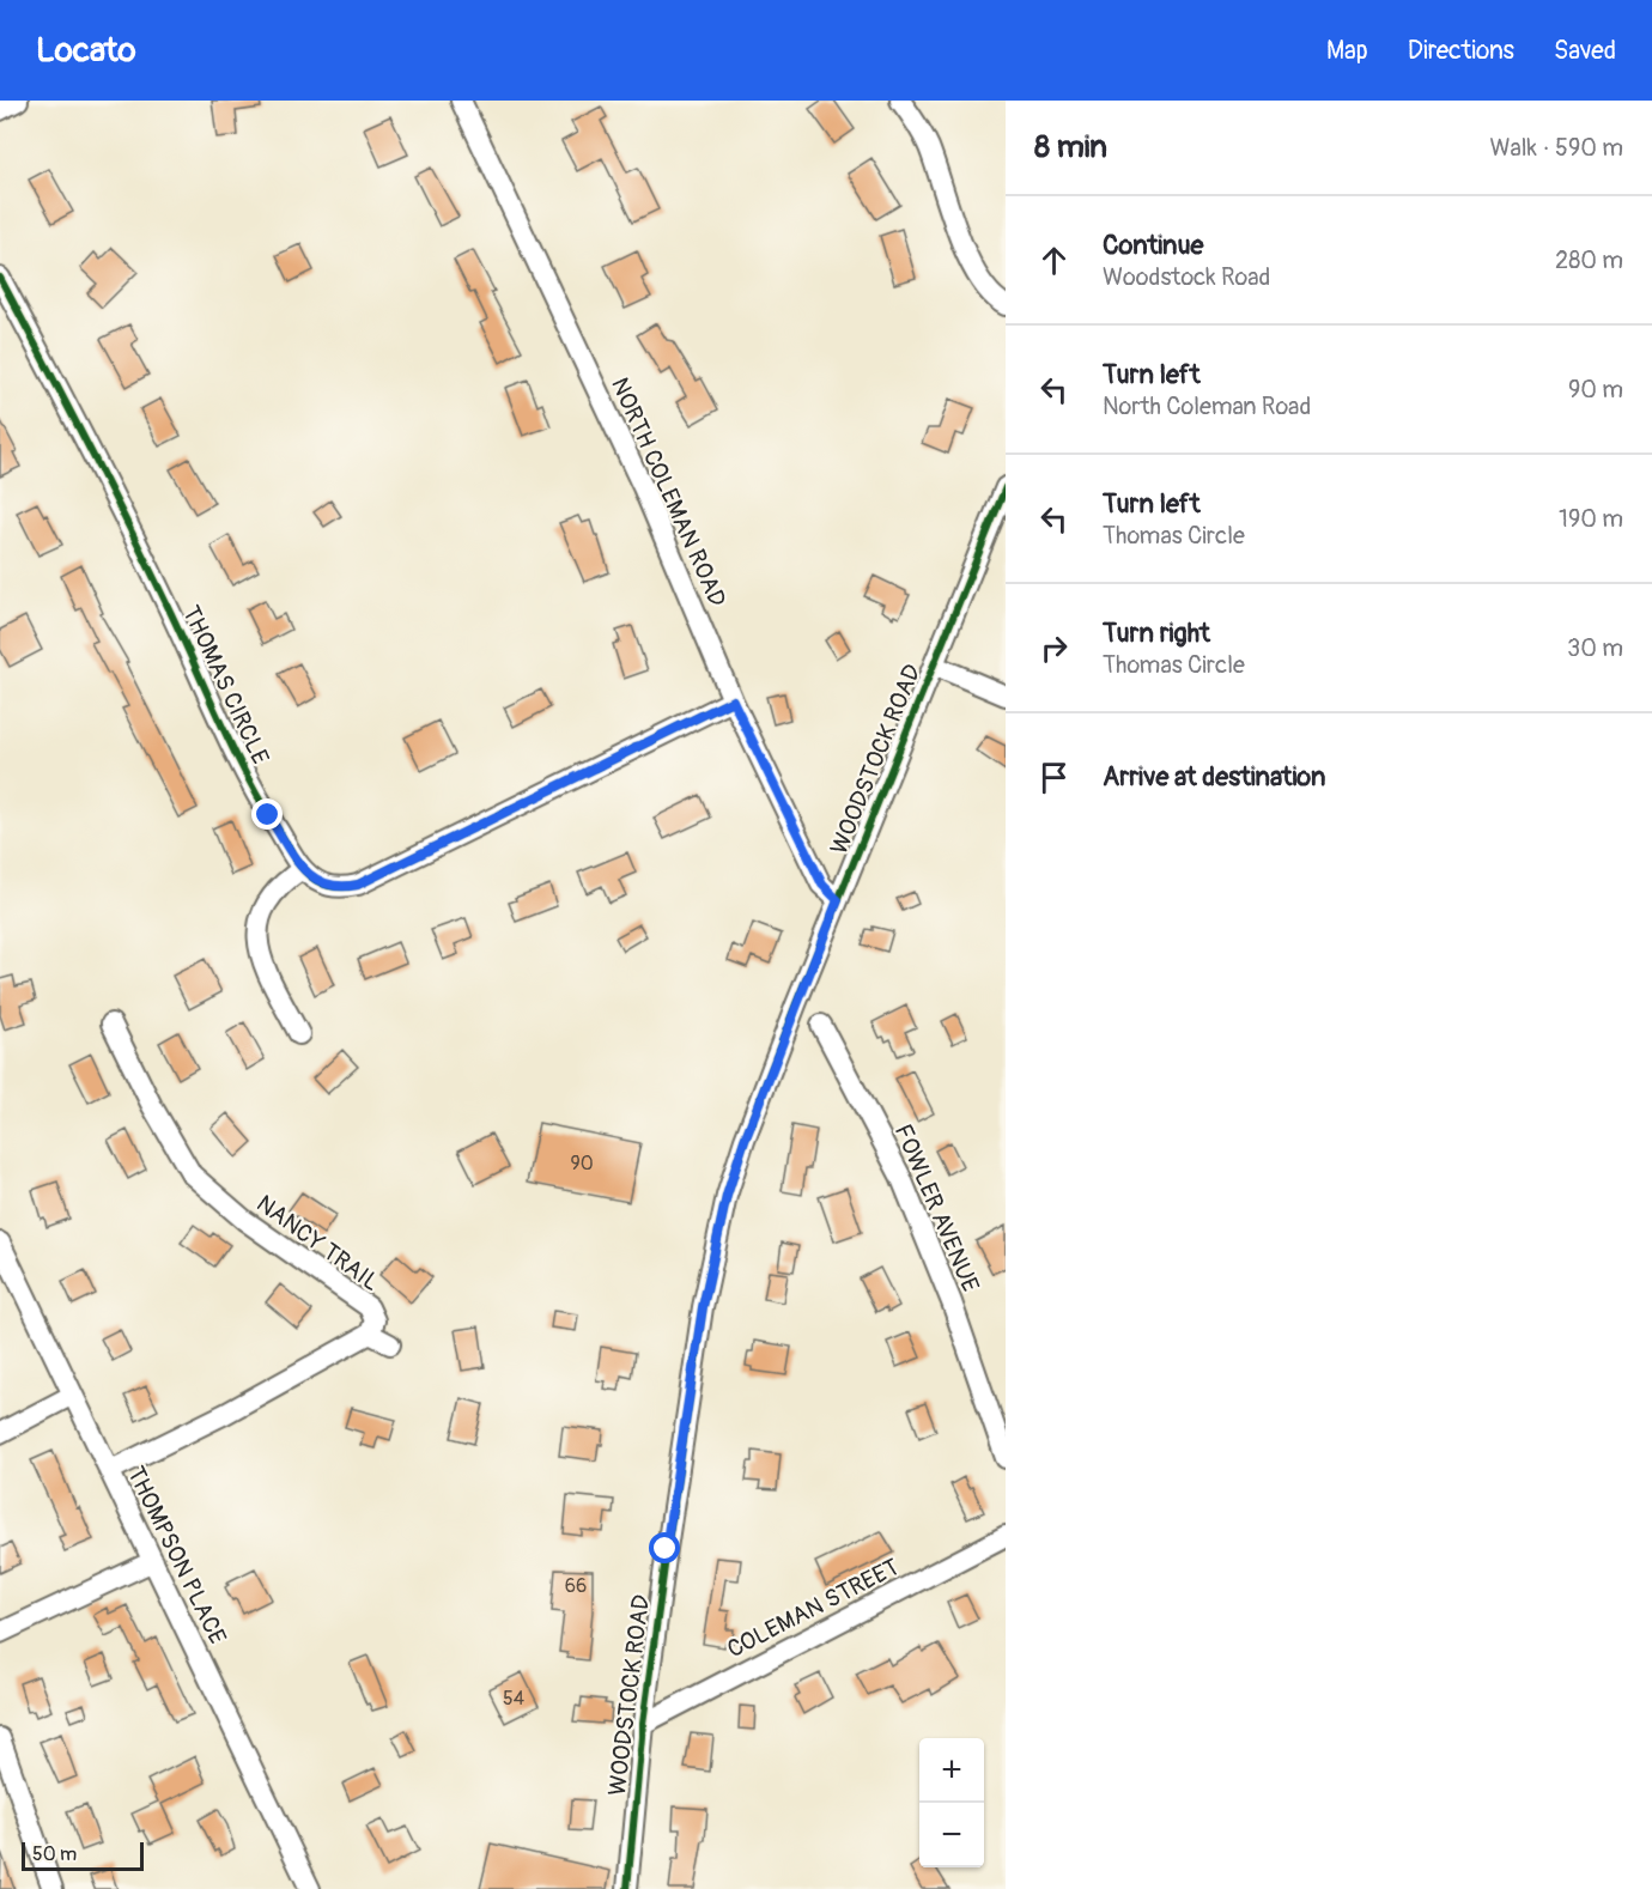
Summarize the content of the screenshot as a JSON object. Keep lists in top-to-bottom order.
{
  "streets": {
    "street": [
      "NORTH COLEMAN ROAD",
      "THOMAS CIRCLE",
      "WOODSTOCK ROAD",
      "FOWLER AVENUE",
      "NANCY TRAIL",
      "THOMPSON PLACE",
      "COLEMAN STREET"
    ]
  },
  "crossings": [
    ["NORTH COLEMAN ROAD", "THOMAS CIRCLE"],
    ["NORTH COLEMAN ROAD", "WOODSTOCK ROAD"],
    ["WOODSTOCK ROAD", "COLEMAN STREET"]
  ],
  "house_numbers": ["90", "66", "54"],
  "scale_bar": "50 m",
  "page": {
    "header": "Locato",
    "nav": ["Map", "Directions", "Saved"],
    "heading": ["8 min", "Walk · 590 m"],
    "list": [
      ["Continue", "Woodstock Road", "280 m"],
      ["Turn left", "North Coleman Road", "90 m"],
      ["Turn left", "Thomas Circle", "190 m"],
      ["Turn right", "Thomas Circle", "30 m"],
      "Arrive at destination"
    ],
    "map_buttons": ["+", "−"],
    "scale": "50 m"
  }
}
